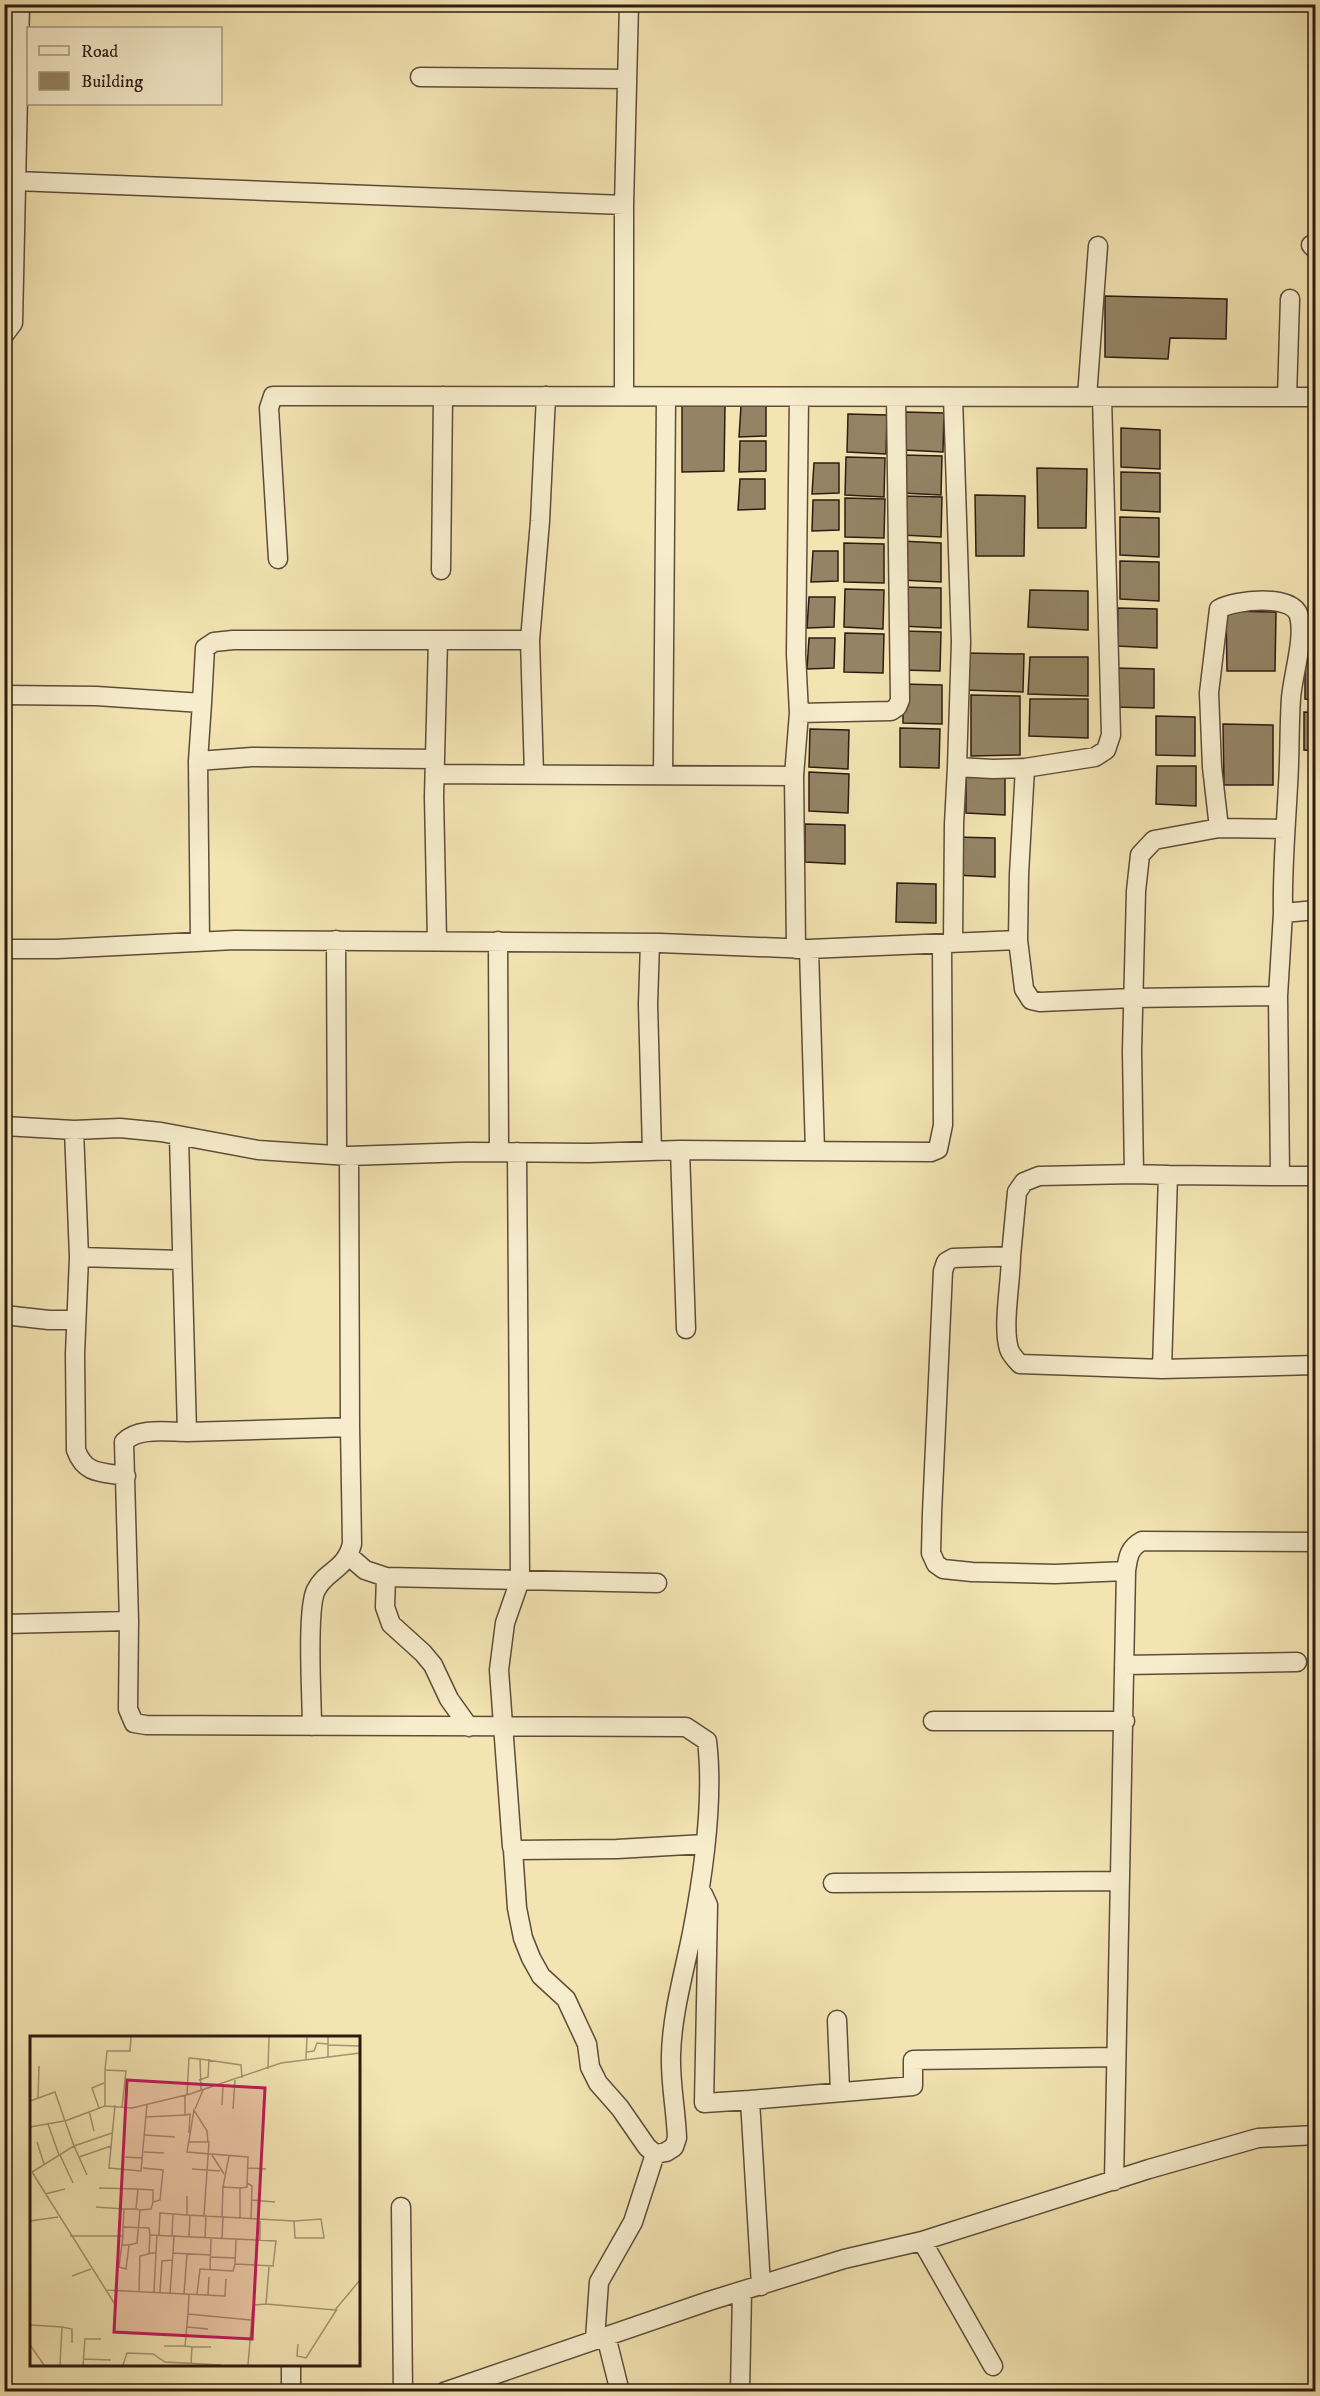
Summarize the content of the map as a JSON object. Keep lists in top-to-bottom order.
{
  "legend": ["Road", "Building"]
}
